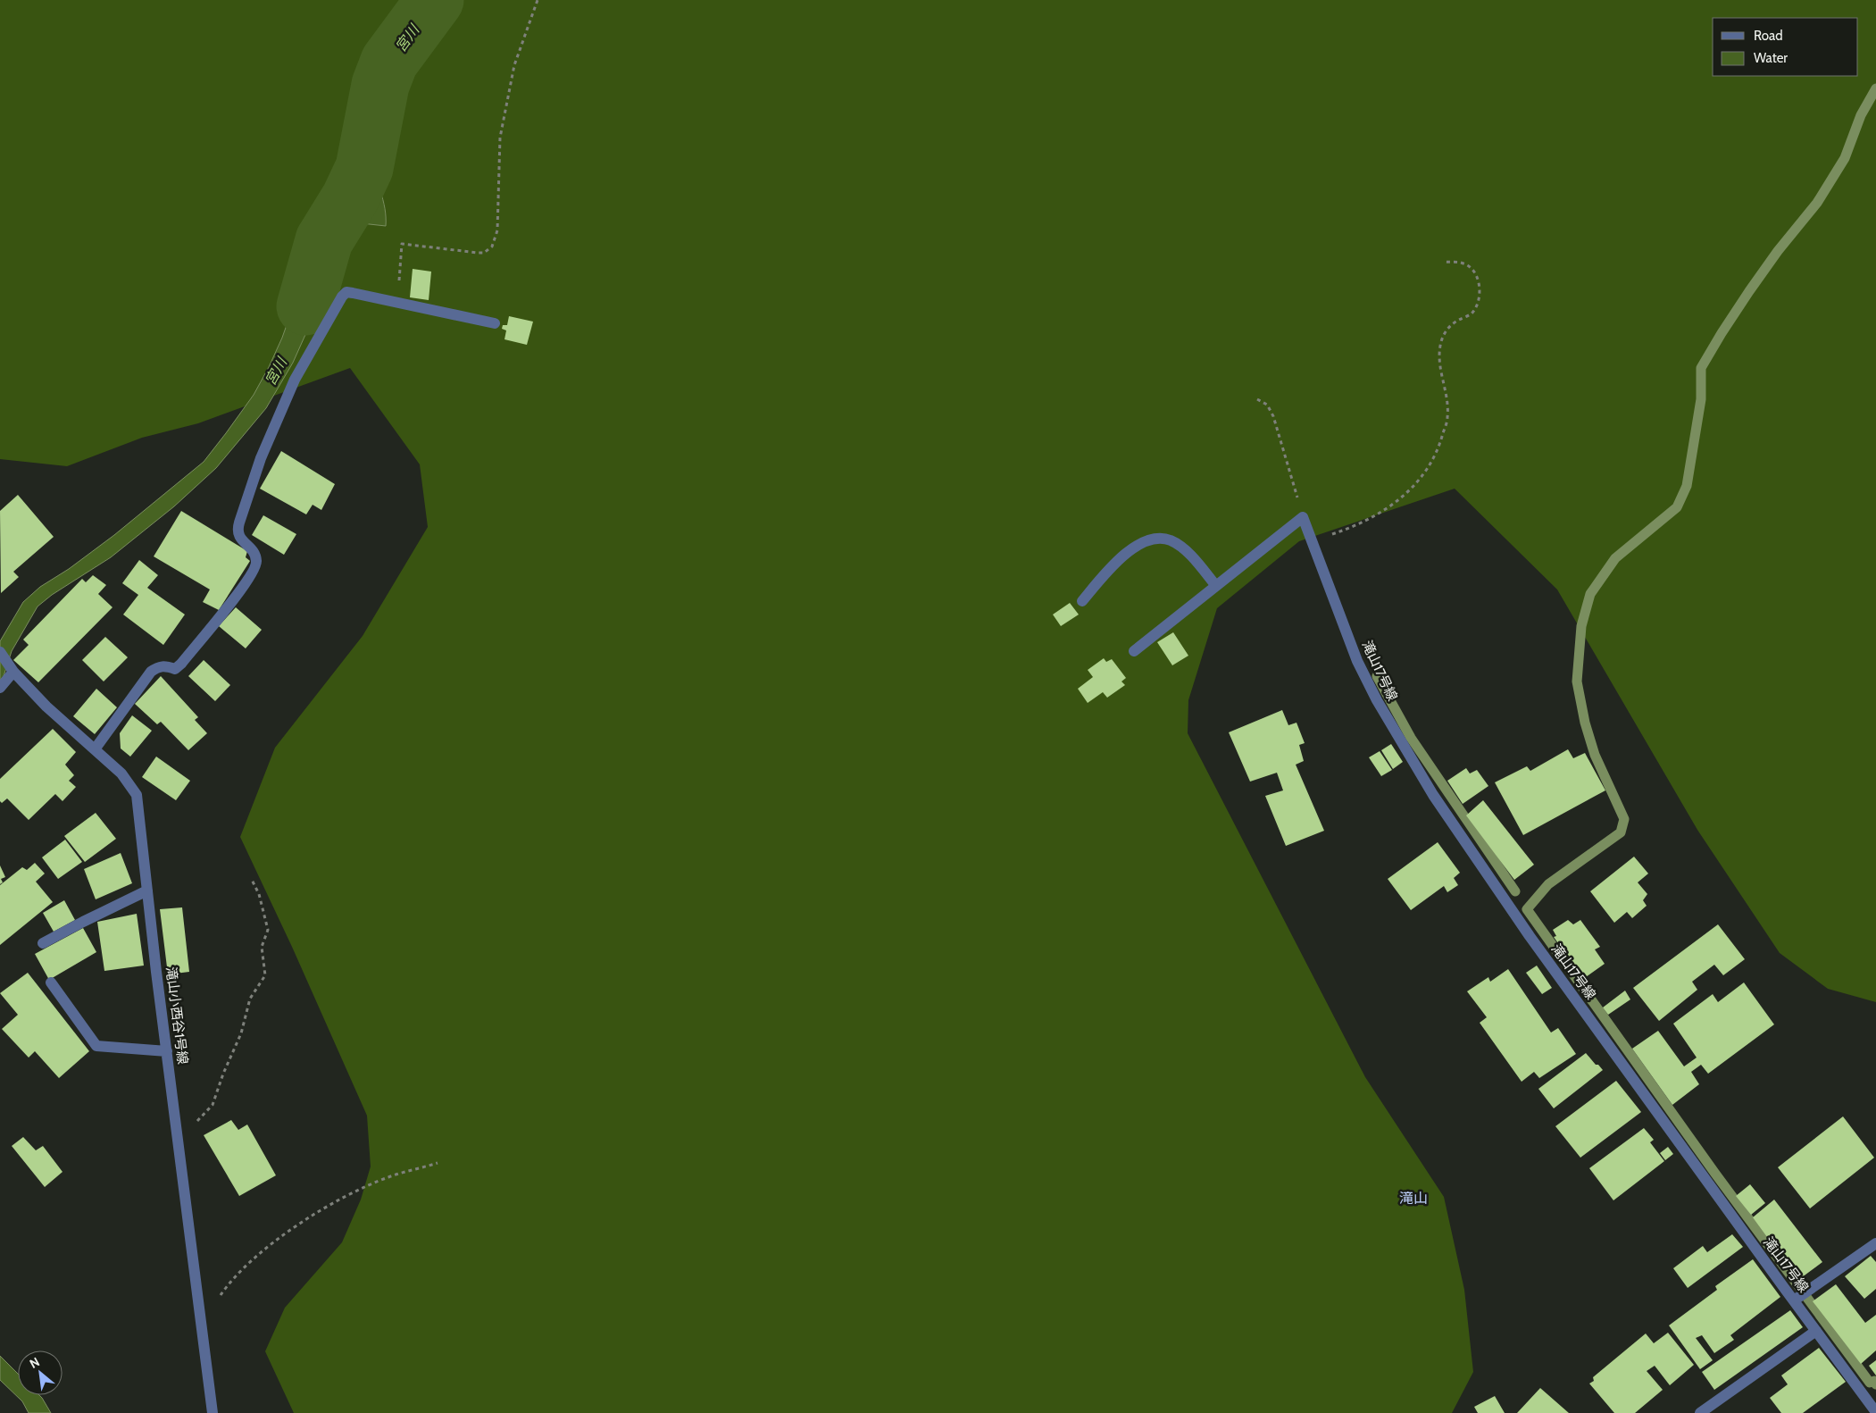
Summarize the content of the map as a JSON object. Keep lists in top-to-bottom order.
{
  "streets": {
    "street": ["滝山17号線", "滝山小西谷1号線"]
  },
  "districts": ["滝山"],
  "water": ["宮川"],
  "legend": ["Road", "Water"],
  "north": "top left"
}
